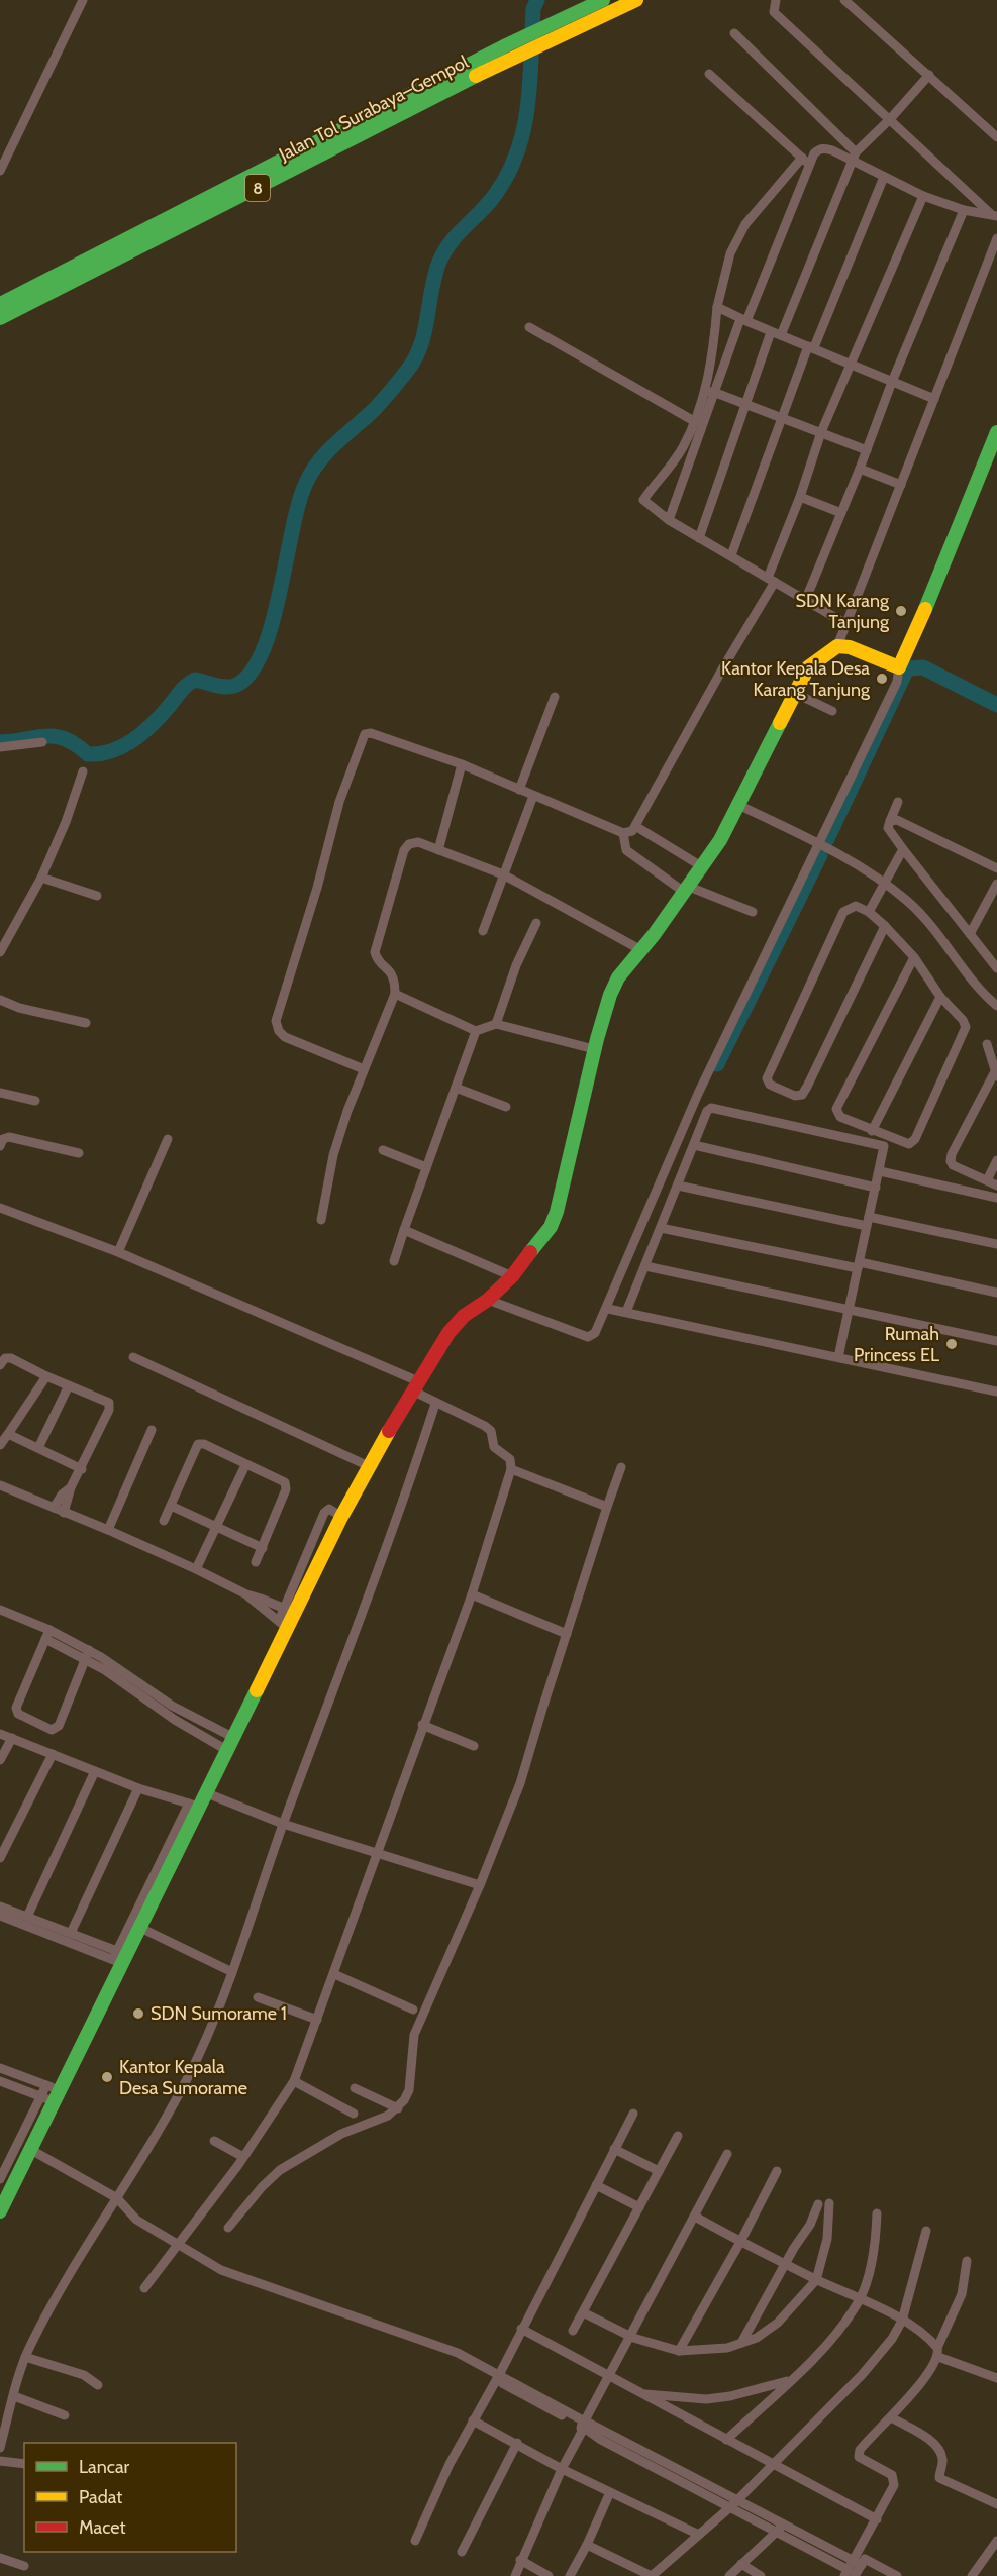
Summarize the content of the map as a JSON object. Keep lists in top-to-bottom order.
{
  "streets": {
    "main road": ["Jalan Tol Surabaya–Gempol", "8"]
  },
  "places": [
    "SDN Karang Tanjung",
    "Kantor Kepala Desa Karang Tanjung",
    "Rumah Princess EL",
    "SDN Sumorame 1",
    "Kantor Kepala Desa Sumorame"
  ],
  "legend": ["Lancar", "Padat", "Macet"]
}
